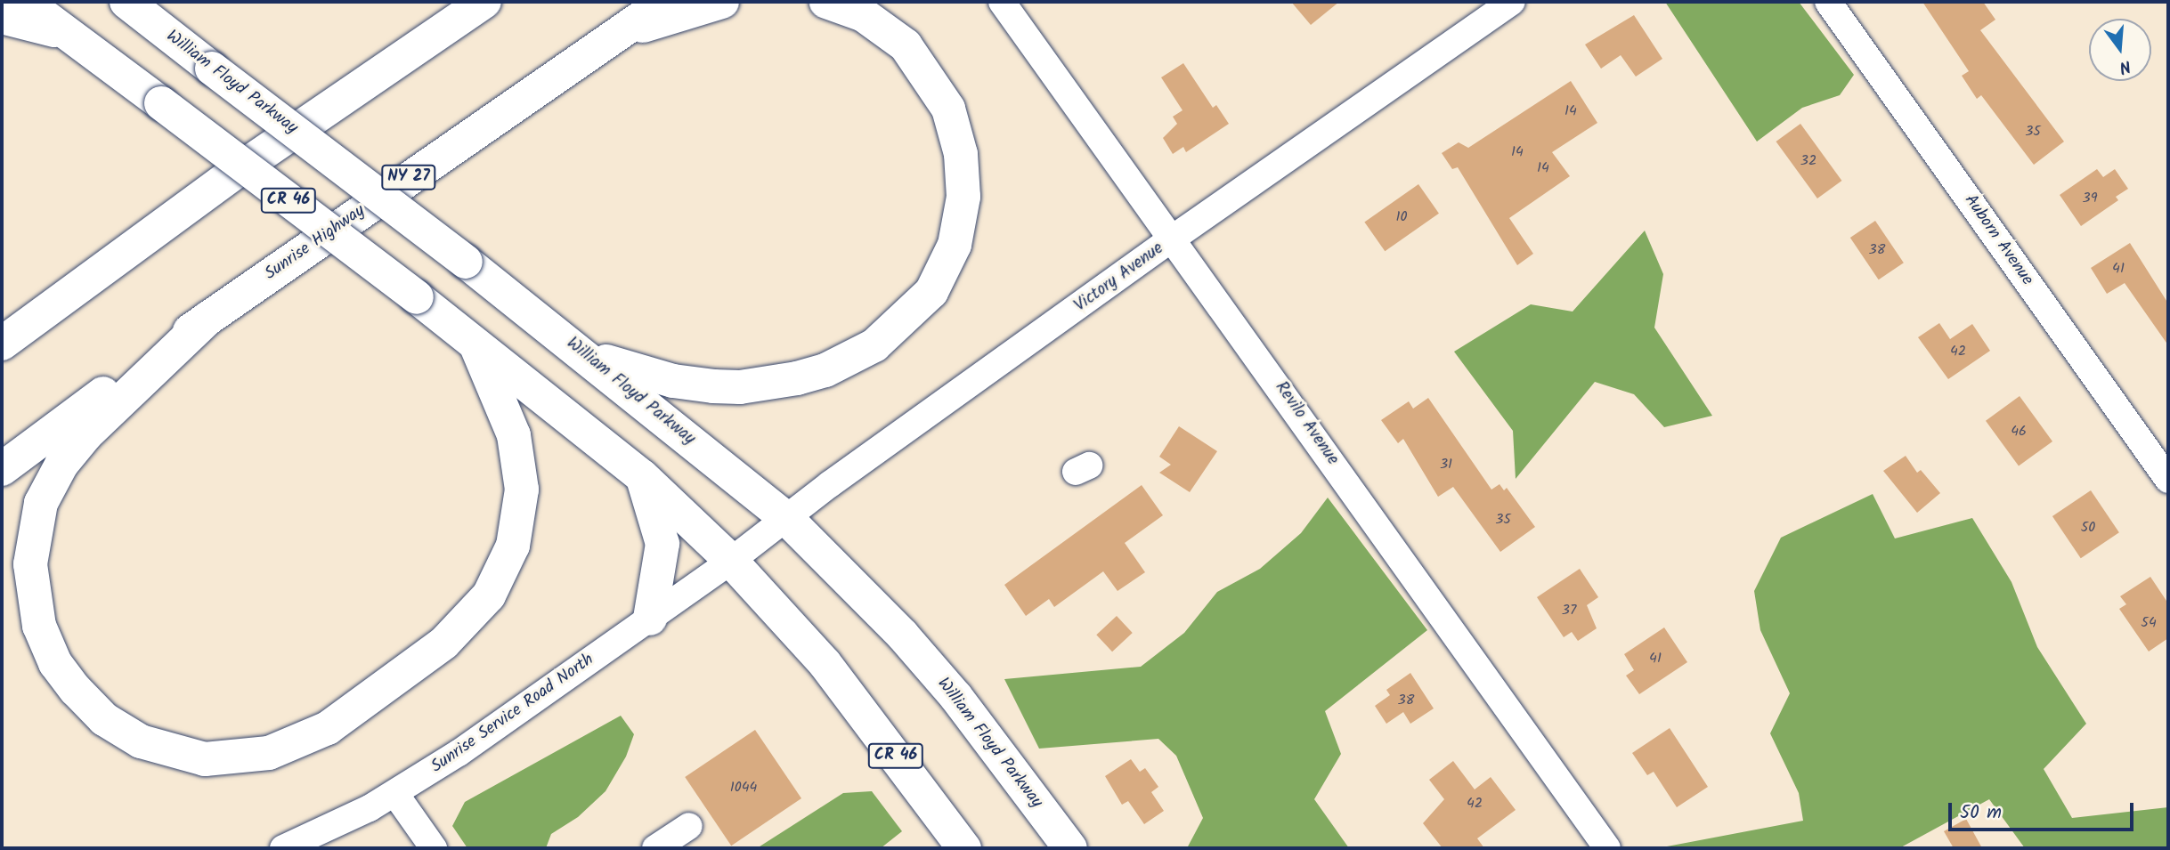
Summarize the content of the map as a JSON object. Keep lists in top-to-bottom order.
{
  "streets": {
    "highway": [
      "William Floyd Parkway",
      "NY 27",
      "CR 46",
      "Sunrise Highway"
    ],
    "street": [
      "Auborn Avenue",
      "Victory Avenue",
      "Revilo Avenue",
      "Sunrise Service Road North"
    ]
  },
  "crossings": [
    ["William Floyd Parkway", "Victory Avenue"],
    ["CR 46", "Victory Avenue"],
    ["CR 46", "Sunrise Service Road North"],
    ["Victory Avenue", "Revilo Avenue"],
    ["Victory Avenue", "Sunrise Service Road North"]
  ],
  "house_numbers": [
    "14",
    "35",
    "14",
    "32",
    "14",
    "39",
    "10",
    "38",
    "41",
    "42",
    "46",
    "31",
    "35",
    "50",
    "37",
    "54",
    "41",
    "38",
    "1044",
    "42"
  ],
  "scale_bar": "50 m",
  "north": "bottom"
}
